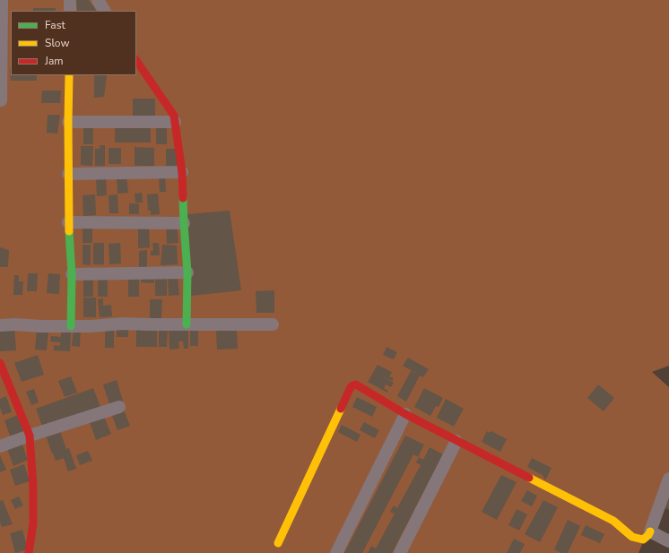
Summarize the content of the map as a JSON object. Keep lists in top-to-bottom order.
{
  "legend": ["Fast", "Slow", "Jam"]
}
